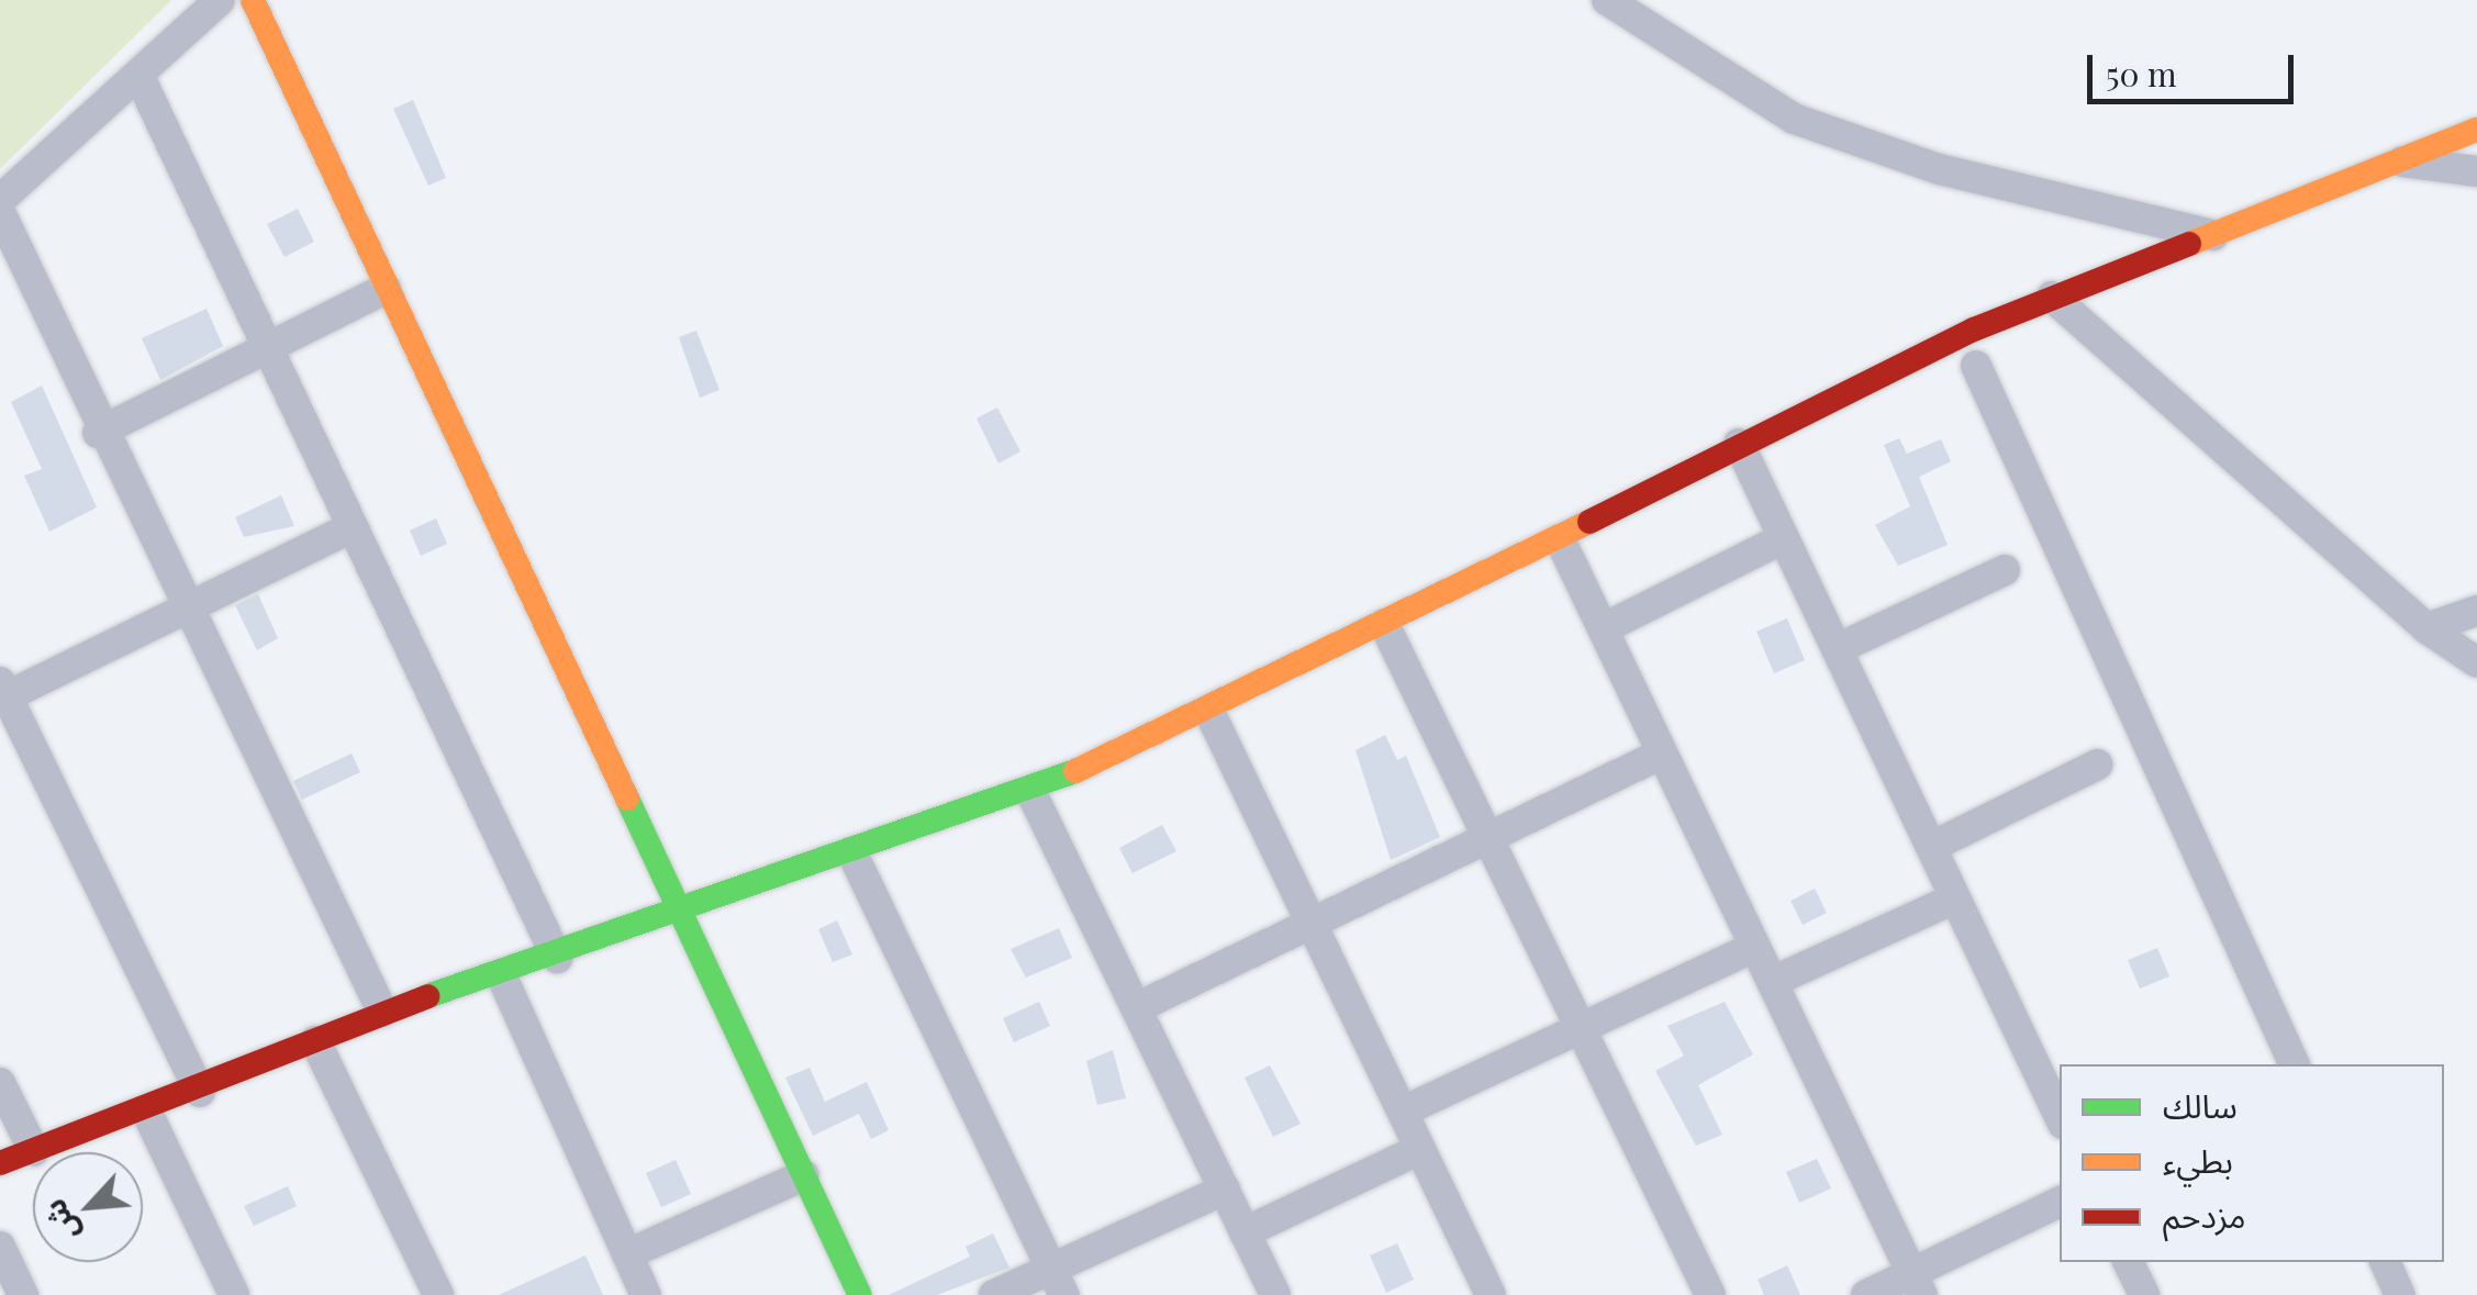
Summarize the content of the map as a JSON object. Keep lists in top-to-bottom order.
{
  "legend": ["سالك", "بطيء", "مزدحم"],
  "scale_bar": "50 m",
  "north": "bottom left"
}
